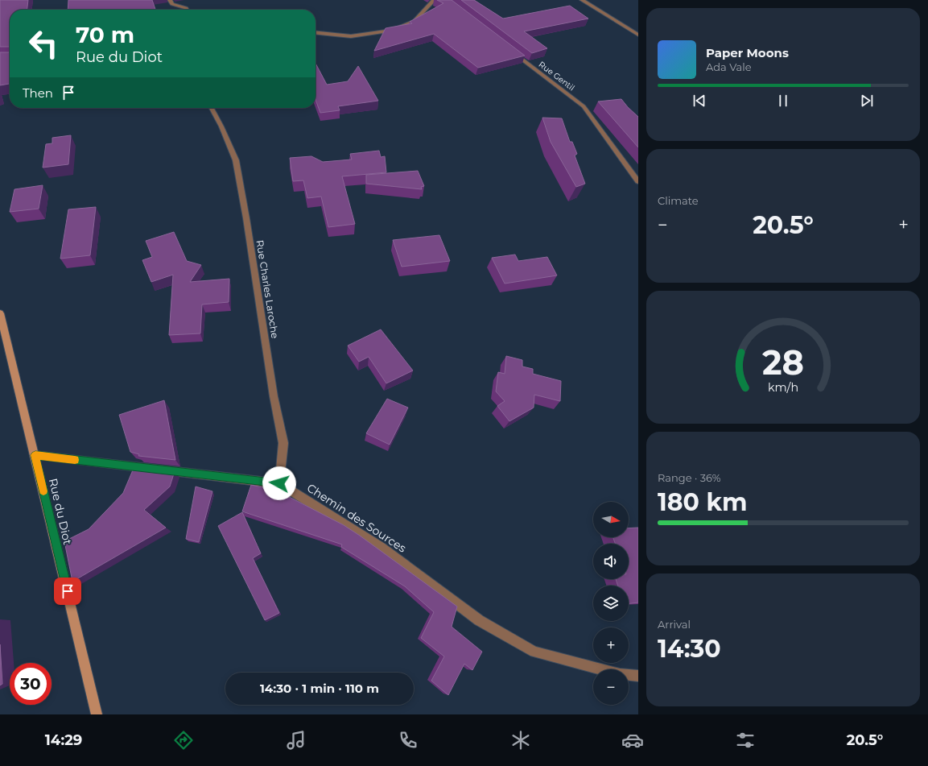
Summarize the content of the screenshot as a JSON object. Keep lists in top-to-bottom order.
{
  "streets": {
    "street": [
      "Rue Gentil",
      "Rue Charles Laroche",
      "Rue du Diot",
      "Chemin des Sources"
    ]
  },
  "crossings": [
    ["Rue Charles Laroche", "Chemin des Sources"],
    ["Rue du Diot", "Chemin des Sources"]
  ],
  "north": "right",
  "page": {
    "turn": ["70 m", "Rue du Diot"],
    "song": ["Paper Moons", "Ada Vale"],
    "then": "Then",
    "tile": [
      "Climate",
      ["Range · 36%", "180 km"],
      ["Arrival", "14:30"]
    ],
    "heat": ["−", "20.5°", "+"],
    "map_buttons": ["+", "−"],
    "limit": "30",
    "trip": "14:30 · 1 min · 110 m",
    "tabs": ["14:29", "20.5°"],
    "gauge": ["28", "km/h"]
  }
}
